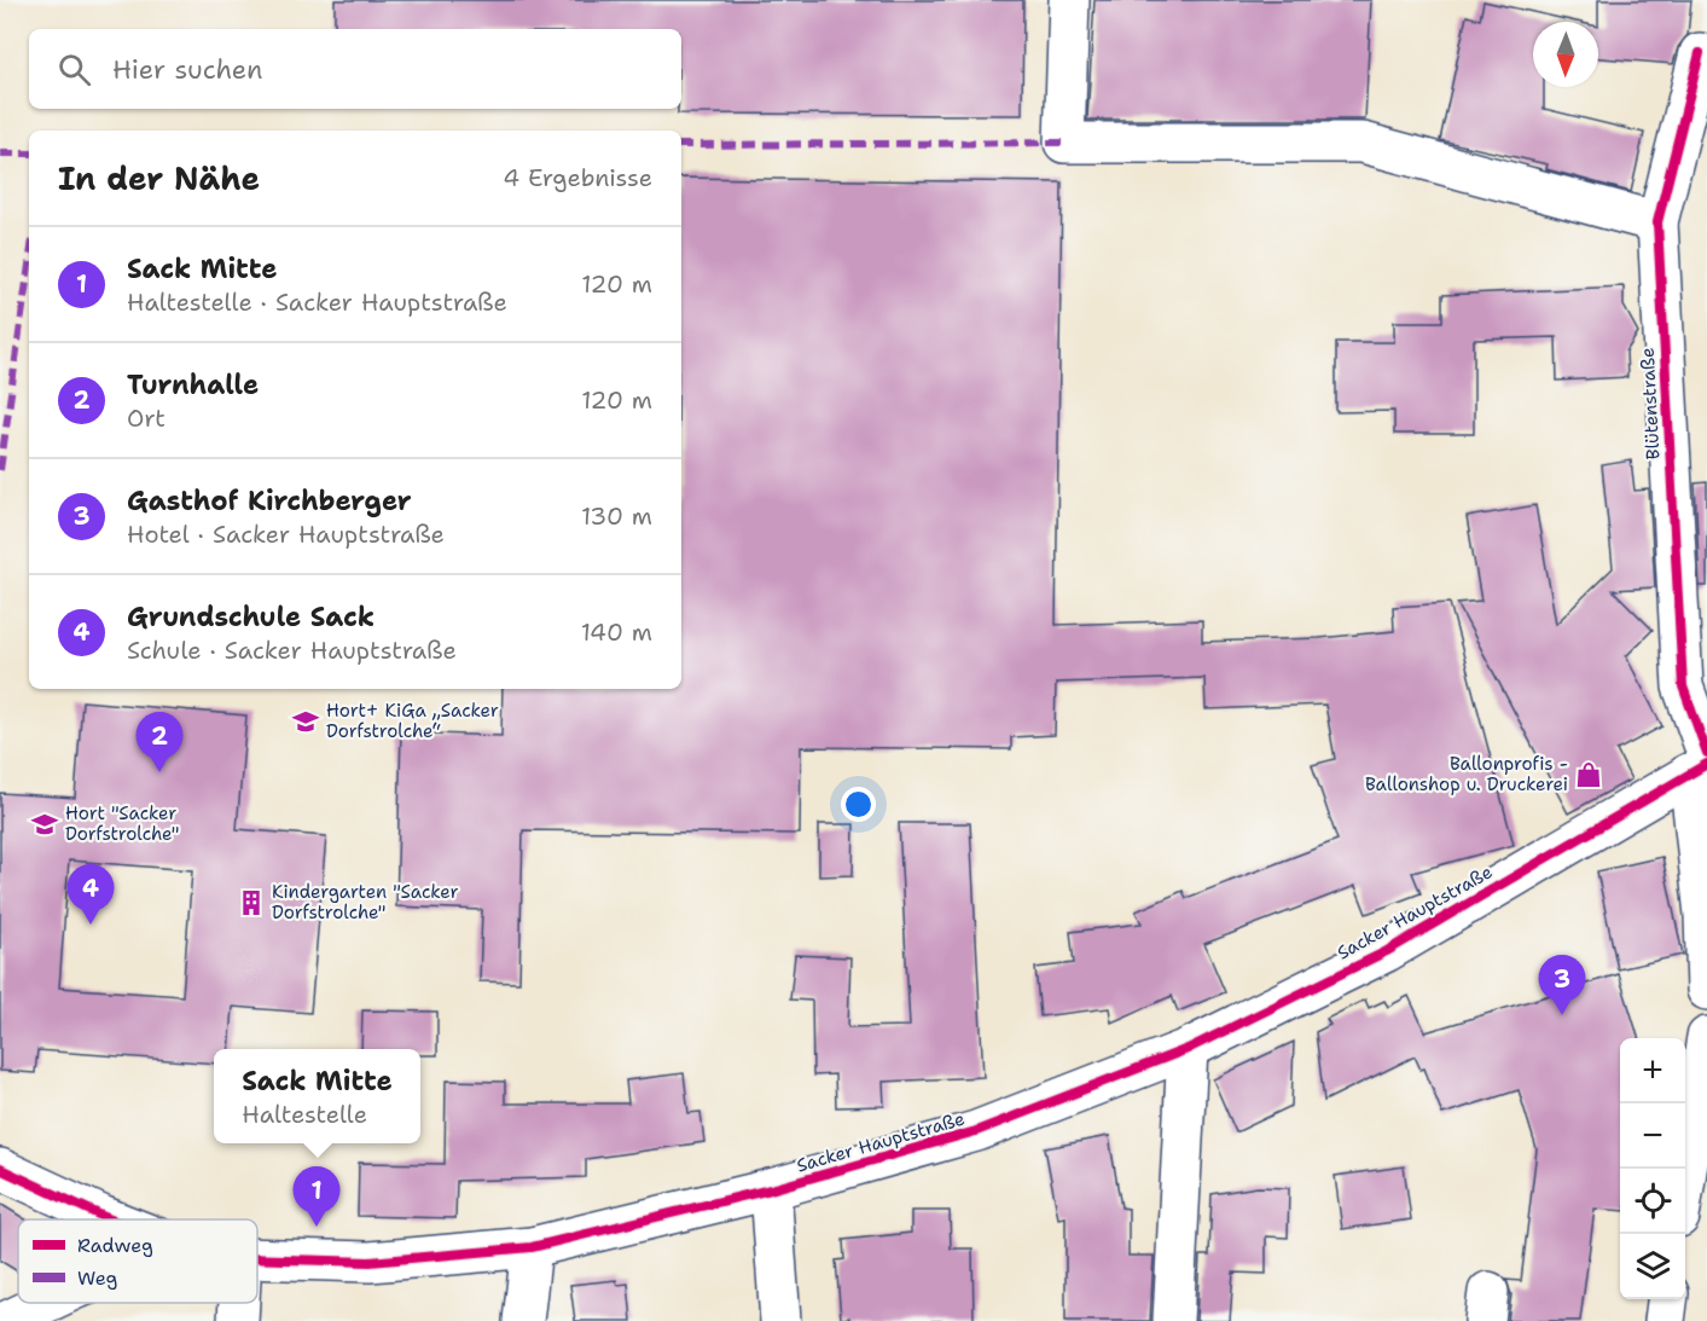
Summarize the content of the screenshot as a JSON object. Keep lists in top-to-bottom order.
{
  "streets": {
    "street": ["Blütenstraße", "Sacker Hauptstraße"]
  },
  "crossings": [
    ["Blütenstraße", "Sacker Hauptstraße"]
  ],
  "places": {
    "school or university": ["Hort+ KiGa „Sacker Dorfstrolche“", "Hort \"Sacker Dorfstrolche\""],
    "shop": ["Ballonprofis - Ballonshop u. Druckerei"],
    "building": ["Kindergarten \"Sacker Dorfstrolche\""]
  },
  "legend": ["Radweg", "Weg"],
  "north": "bottom",
  "page": {
    "search": "Hier suchen",
    "heading": ["In der Nähe", "4 Ergebnisse"],
    "list": [
      {
        "mark": "1",
        "name": "Sack Mitte",
        "note": "Haltestelle · Sacker Hauptstraße",
        "value": "120 m"
      },
      {
        "mark": "2",
        "name": "Turnhalle",
        "note": "Ort",
        "value": "120 m"
      },
      {
        "mark": "3",
        "name": "Gasthof Kirchberger",
        "note": "Hotel · Sacker Hauptstraße",
        "value": "130 m"
      },
      {
        "mark": "4",
        "name": "Grundschule Sack",
        "note": "Schule · Sacker Hauptstraße",
        "value": "140 m"
      }
    ],
    "pins": [
      "2",
      "4",
      "3",
      "1"
    ],
    "map_buttons": ["+", "−"],
    "popup": ["Sack Mitte", "Haltestelle"]
  }
}
